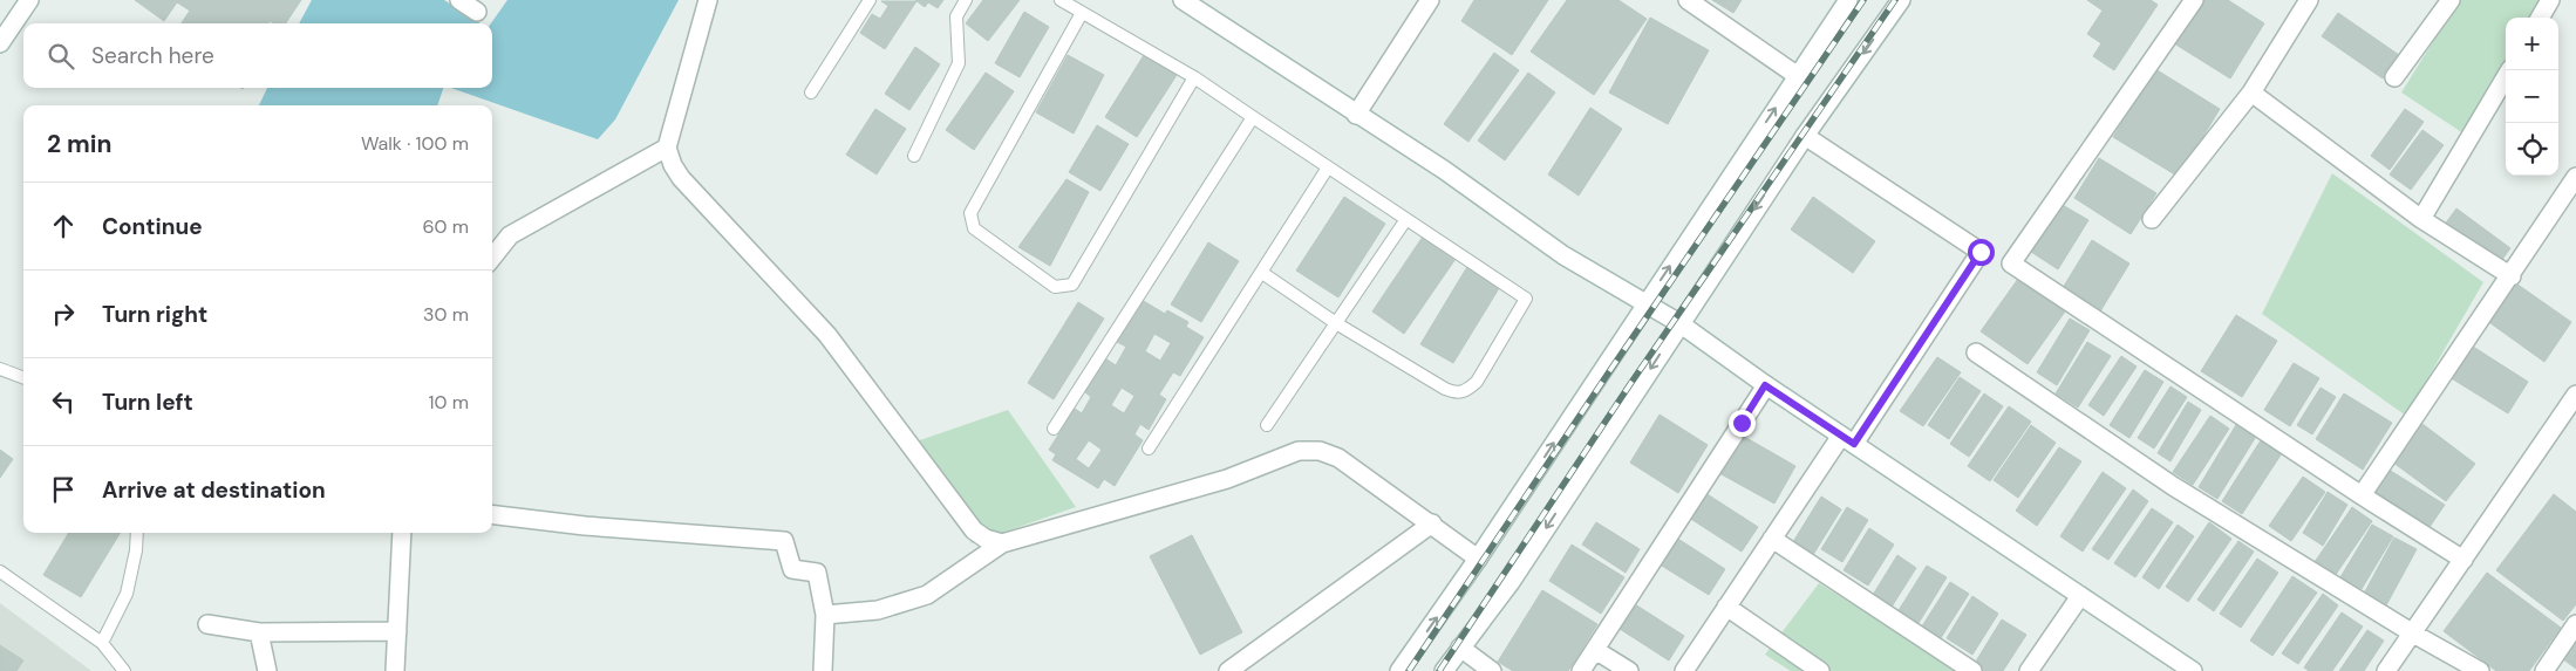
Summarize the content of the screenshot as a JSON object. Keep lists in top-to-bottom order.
{
  "page": {
    "map_buttons": ["+", "−"],
    "search": "Search here",
    "heading": ["2 min", "Walk · 100 m"],
    "list": [
      ["Continue", "60 m"],
      ["Turn right", "30 m"],
      ["Turn left", "10 m"],
      "Arrive at destination"
    ]
  }
}
